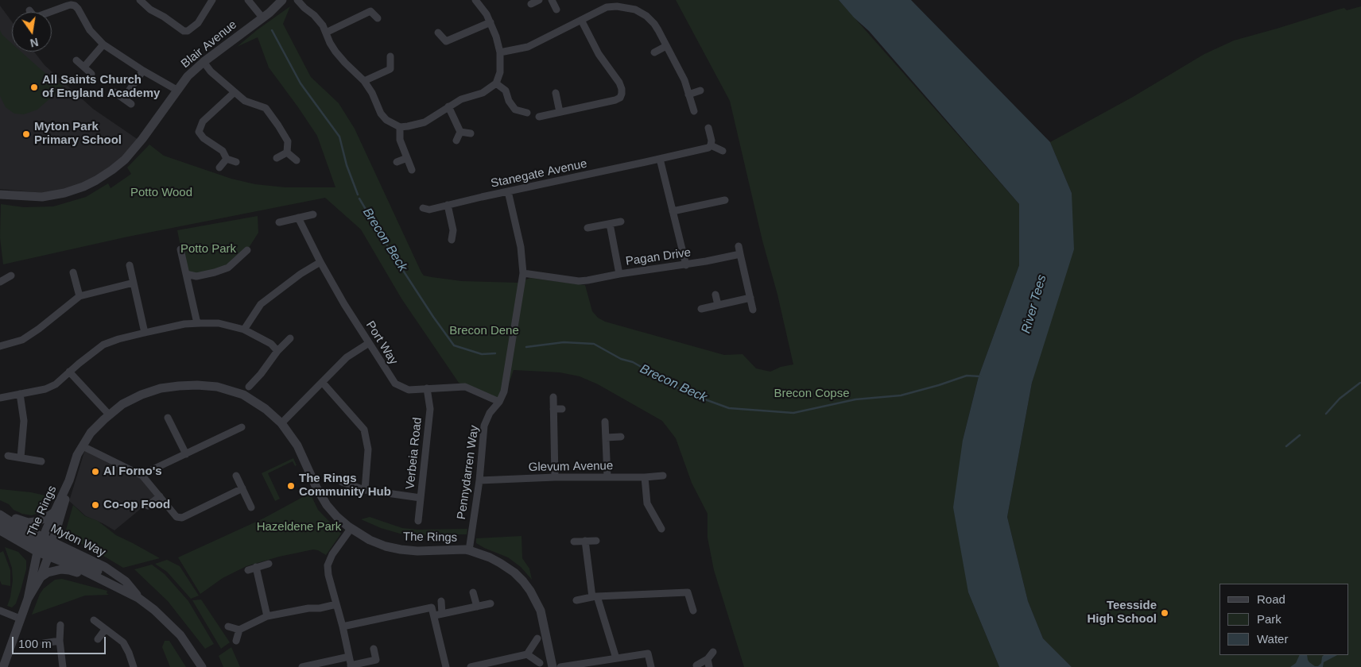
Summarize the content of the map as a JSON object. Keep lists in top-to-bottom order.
{
  "streets": {
    "street": [
      "Blair Avenue",
      "Stanegate Avenue",
      "Pagan Drive",
      "Port Way",
      "Verbeia Road",
      "Glevum Avenue",
      "Pennydarren Way",
      "The Rings",
      "Myton Way"
    ]
  },
  "crossings": [
    ["Stanegate Avenue", "Pennydarren Way"],
    ["Pagan Drive", "Pennydarren Way"],
    ["Port Way", "Verbeia Road"],
    ["Port Way", "Pennydarren Way"],
    ["Glevum Avenue", "Pennydarren Way"],
    ["Pennydarren Way", "The Rings"],
    ["The Rings", "Myton Way"]
  ],
  "water": ["Brecon Beck", "River Tees"],
  "parks": [
    "Potto Wood",
    "Potto Park",
    "Brecon Dene",
    "Brecon Copse",
    "Hazeldene Park"
  ],
  "places": [
    "All Saints Church of England Academy",
    "Myton Park Primary School",
    "Al Forno's",
    "The Rings Community Hub",
    "Co-op Food",
    "Teesside High School"
  ],
  "legend": ["Road", "Park", "Water"],
  "scale_bar": "100 m",
  "north": "bottom"
}
